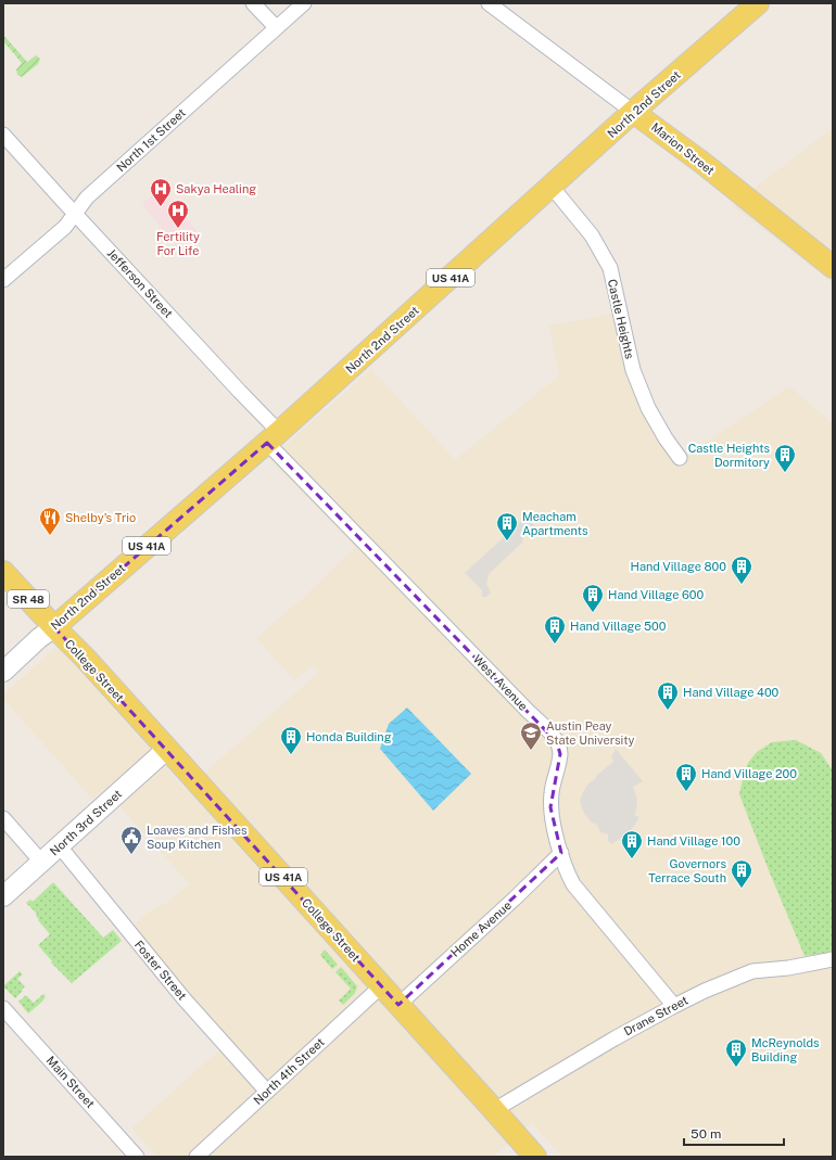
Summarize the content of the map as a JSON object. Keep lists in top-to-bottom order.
{
  "streets": {
    "main road": [
      "North 2nd Street",
      "Marion Street",
      "US 41A",
      "SR 48",
      "College Street",
      "North 3rd Street"
    ],
    "street": [
      "North 1st Street",
      "Jefferson Street",
      "Castle Heights",
      "West Avenue",
      "Home Avenue",
      "Foster Street",
      "Drane Street",
      "North 4th Street",
      "Main Street"
    ]
  },
  "crossings": [
    ["North 2nd Street", "Marion Street"],
    ["North 2nd Street", "Jefferson Street"],
    ["North 2nd Street", "Castle Heights"],
    ["North 2nd Street", "College Street"],
    ["North 2nd Street", "West Avenue"],
    ["North 1st Street", "Jefferson Street"],
    ["Jefferson Street", "West Avenue"],
    ["College Street", "North 3rd Street"],
    ["College Street", "Home Avenue"],
    ["College Street", "Drane Street"],
    ["College Street", "North 4th Street"],
    ["West Avenue", "Home Avenue"],
    ["West Avenue", "Drane Street"],
    ["North 3rd Street", "Foster Street"],
    ["Foster Street", "North 4th Street"]
  ],
  "places": {
    "hospital": ["Sakya Healing", "Fertility For Life"],
    "building": [
      "Castle Heights Dormitory",
      "Meacham Apartments",
      "Hand Village 800",
      "Hand Village 600",
      "Hand Village 500",
      "Hand Village 400",
      "Honda Building",
      "Hand Village 200",
      "Hand Village 100",
      "Governors Terrace South",
      "McReynolds Building"
    ],
    "restaurant": ["Shelby's Trio"],
    "school or university": ["Austin Peay State University"],
    "public building": ["Loaves and Fishes Soup Kitchen"]
  },
  "scale_bar": "50 m"
}
